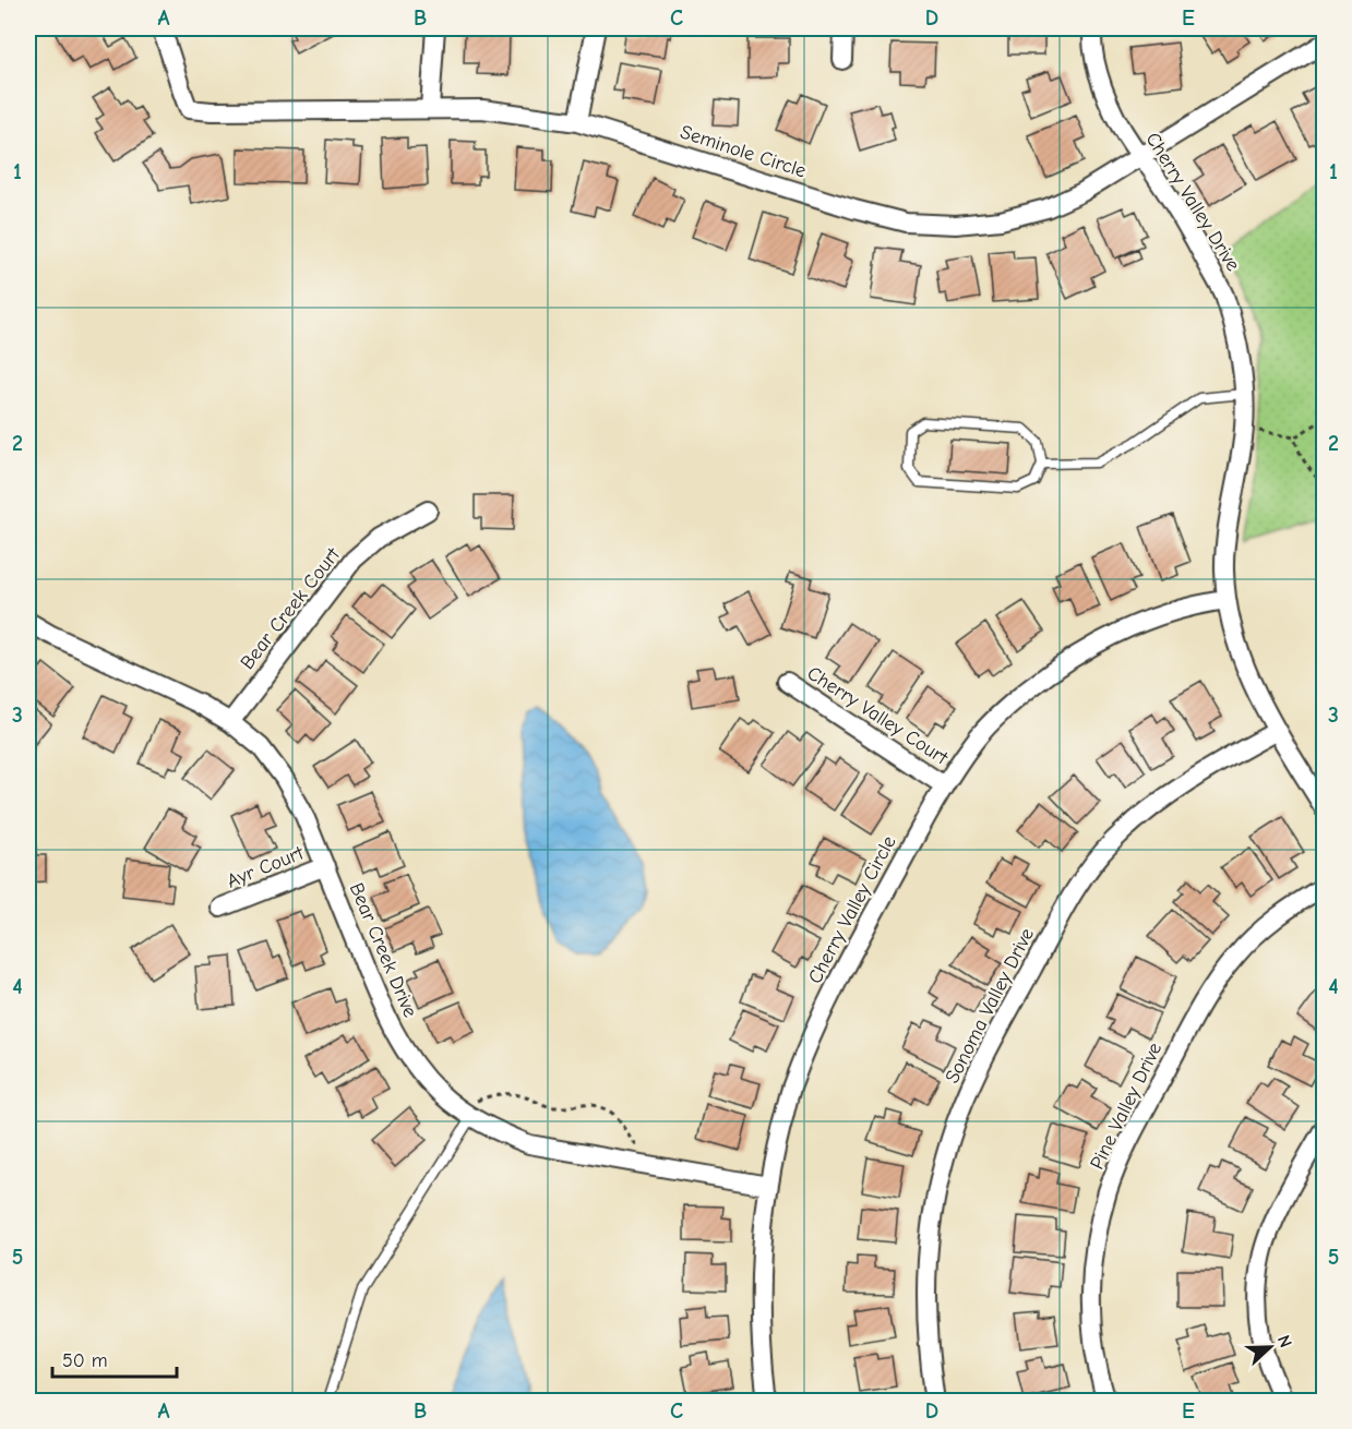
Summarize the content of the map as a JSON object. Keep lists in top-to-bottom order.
{
  "streets": {
    "street": [
      "Seminole Circle",
      "Cherry Valley Drive",
      "Bear Creek Court",
      "Cherry Valley Court",
      "Ayr Court",
      "Cherry Valley Circle",
      "Bear Creek Drive",
      "Sonoma Valley Drive",
      "Pine Valley Drive"
    ]
  },
  "crossings": [
    ["Seminole Circle", "Cherry Valley Drive"],
    ["Cherry Valley Drive", "Cherry Valley Circle"],
    ["Cherry Valley Drive", "Sonoma Valley Drive"],
    ["Bear Creek Court", "Bear Creek Drive"],
    ["Cherry Valley Court", "Cherry Valley Circle"],
    ["Ayr Court", "Bear Creek Drive"],
    ["Cherry Valley Circle", "Bear Creek Drive"]
  ],
  "scale_bar": "50 m",
  "north": "right",
  "grid": {
    "columns": [
      "A",
      "B",
      "C",
      "D",
      "E"
    ],
    "rows": [
      "1",
      "2",
      "3",
      "4",
      "5"
    ]
  }
}
